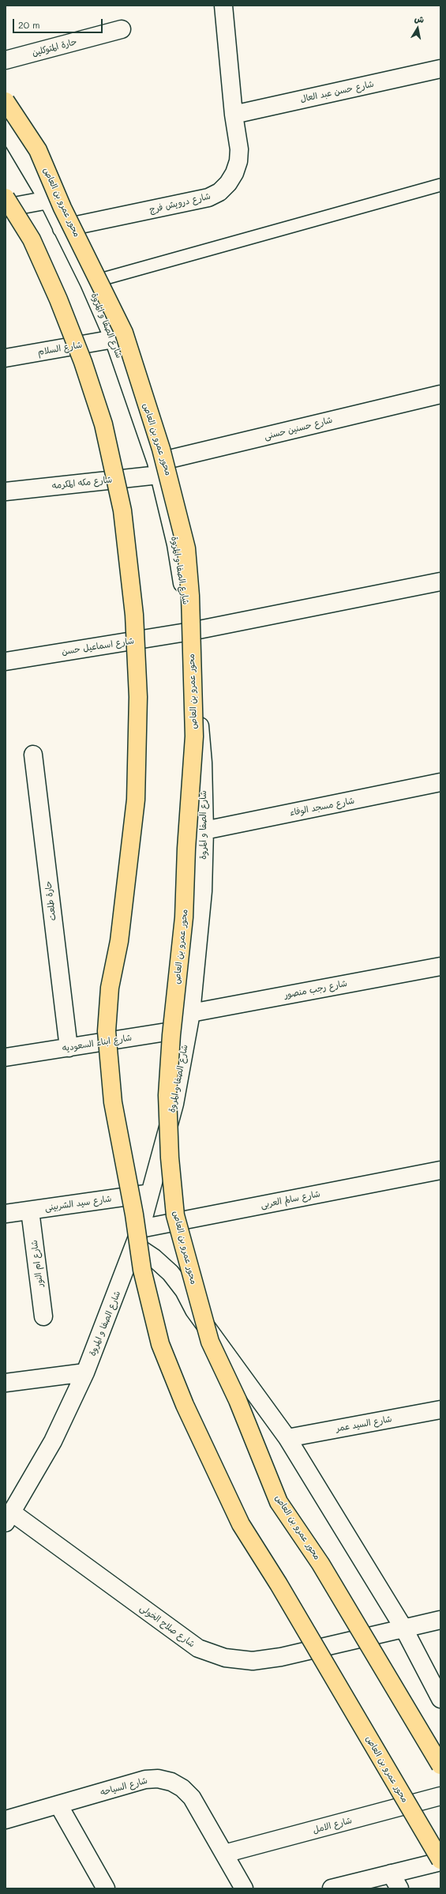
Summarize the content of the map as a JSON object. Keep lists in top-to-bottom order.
{
  "streets": {
    "main road": ["محور عمرو بن العاص"],
    "street": [
      "حارة المتوكلين",
      "شارع حسن عبد العال",
      "شارع درويش فرج",
      "شارع الصفا و المروة",
      "شارع السلام",
      "شارع حسنين حسنى",
      "شارع مكه المكرمه",
      "شارع اسماعيل حسن",
      "شارع مسجد الوفاء",
      "حارة طلعت",
      "شارع رجب منصور",
      "شارع ابناء السعوديه",
      "شارع سالم العربى",
      "شارع سيد الشربينى",
      "شارع ام النور",
      "شارع السيد عمر",
      "شارع صلاح الخولى",
      "شارع السياحه",
      "شارع الامل"
    ]
  },
  "crossings": [
    ["شارع حسن عبد العال", "شارع درويش فرج"],
    ["شارع درويش فرج", "شارع الصفا و المروة"],
    ["شارع الصفا و المروة", "شارع السلام"],
    ["شارع الصفا و المروة", "شارع حسنين حسنى"],
    ["شارع الصفا و المروة", "شارع مكه المكرمه"],
    ["شارع الصفا و المروة", "شارع اسماعيل حسن"],
    ["شارع الصفا و المروة", "شارع مسجد الوفاء"],
    ["شارع الصفا و المروة", "شارع رجب منصور"],
    ["شارع الصفا و المروة", "شارع ابناء السعوديه"],
    ["شارع الصفا و المروة", "شارع سالم العربى"],
    ["شارع الصفا و المروة", "شارع سيد الشربينى"],
    ["شارع الصفا و المروة", "شارع صلاح الخولى"],
    ["شارع حسنين حسنى", "شارع مكه المكرمه"],
    ["حارة طلعت", "شارع ابناء السعوديه"],
    ["شارع رجب منصور", "شارع ابناء السعوديه"],
    ["شارع سيد الشربينى", "شارع ام النور"],
    ["شارع السياحه", "شارع الامل"]
  ],
  "scale_bar": "20 m",
  "north": "top"
}
